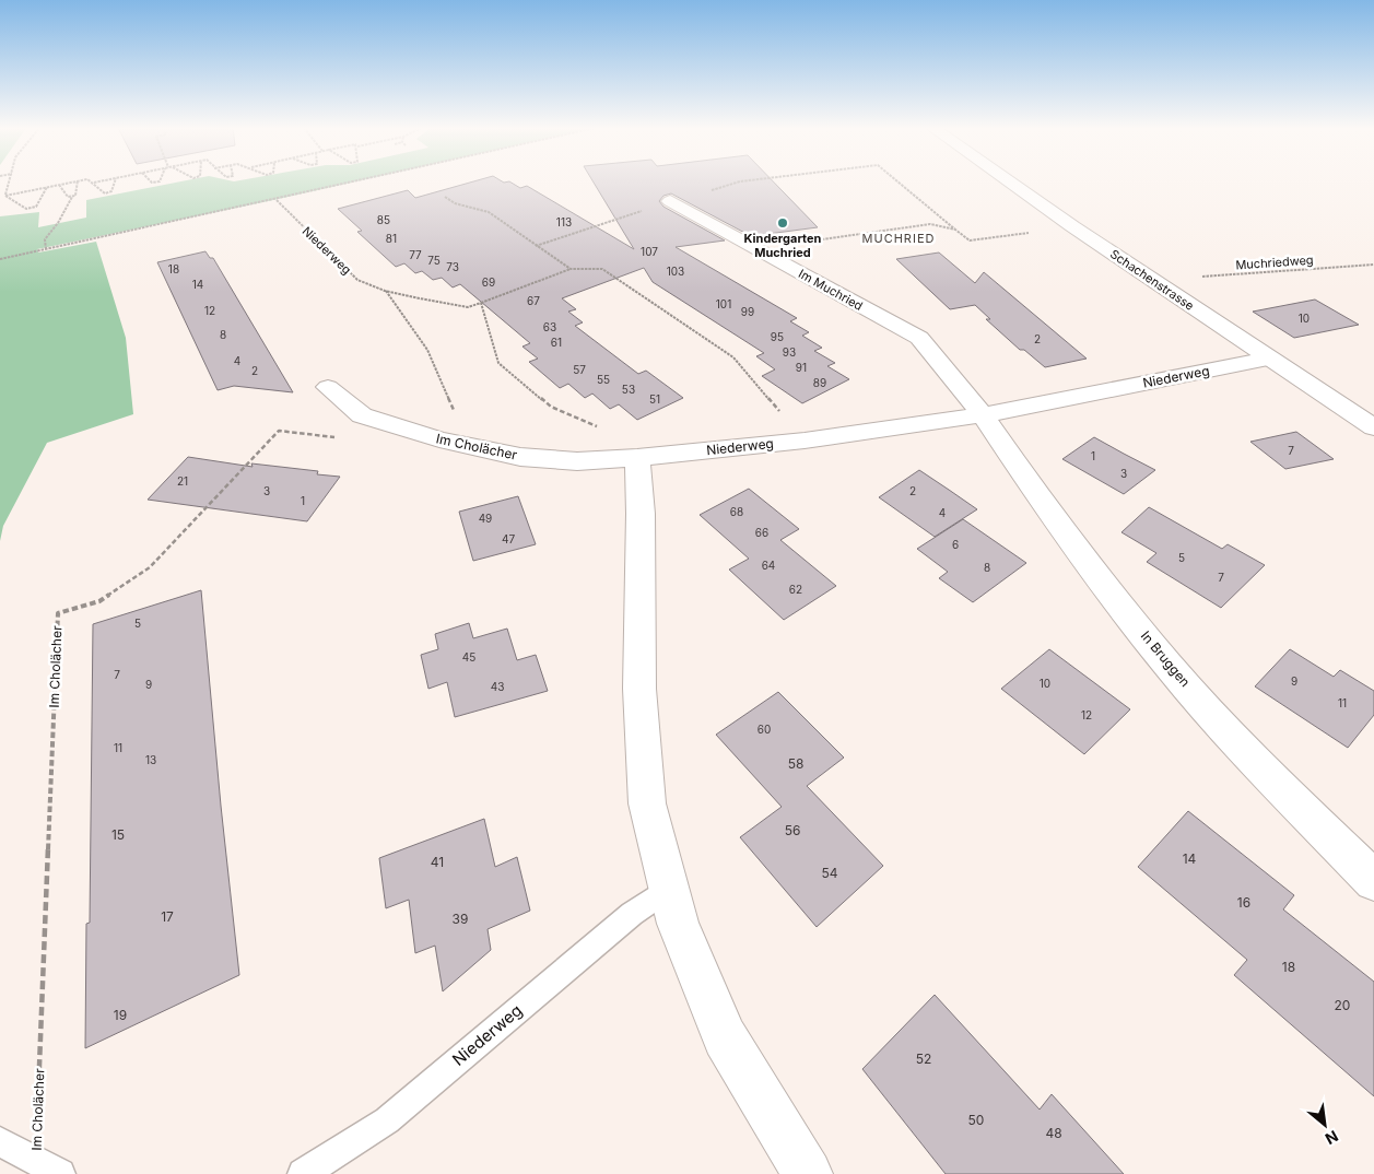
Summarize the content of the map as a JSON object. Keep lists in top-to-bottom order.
{
  "streets": {
    "street": [
      "Niederweg",
      "Schachenstrasse",
      "Im Muchried",
      "Im Cholächer",
      "In Bruggen"
    ],
    "path": ["Muchriedweg"]
  },
  "crossings": [
    ["Niederweg", "Schachenstrasse"],
    ["Niederweg", "Im Muchried"],
    ["Niederweg", "Im Cholächer"],
    ["Niederweg", "In Bruggen"],
    ["Im Muchried", "In Bruggen"]
  ],
  "districts": ["MUCHRIED"],
  "places": ["Kindergarten Muchried"],
  "house_numbers": [
    "85",
    "113",
    "81",
    "107",
    "77",
    "75",
    "73",
    "18",
    "103",
    "69",
    "14",
    "67",
    "101",
    "12",
    "99",
    "10",
    "63",
    "8",
    "95",
    "2",
    "61",
    "93",
    "4",
    "91",
    "57",
    "2",
    "55",
    "89",
    "53",
    "51",
    "7",
    "1",
    "3",
    "21",
    "3",
    "2",
    "1",
    "68",
    "4",
    "49",
    "66",
    "47",
    "6",
    "5",
    "64",
    "8",
    "7",
    "62",
    "5",
    "45",
    "7",
    "9",
    "10",
    "9",
    "43",
    "11",
    "12",
    "60",
    "11",
    "13",
    "58",
    "56",
    "15",
    "14",
    "41",
    "54",
    "16",
    "17",
    "39",
    "18",
    "20",
    "19",
    "52",
    "50",
    "48"
  ],
  "north": "bottom right"
}
